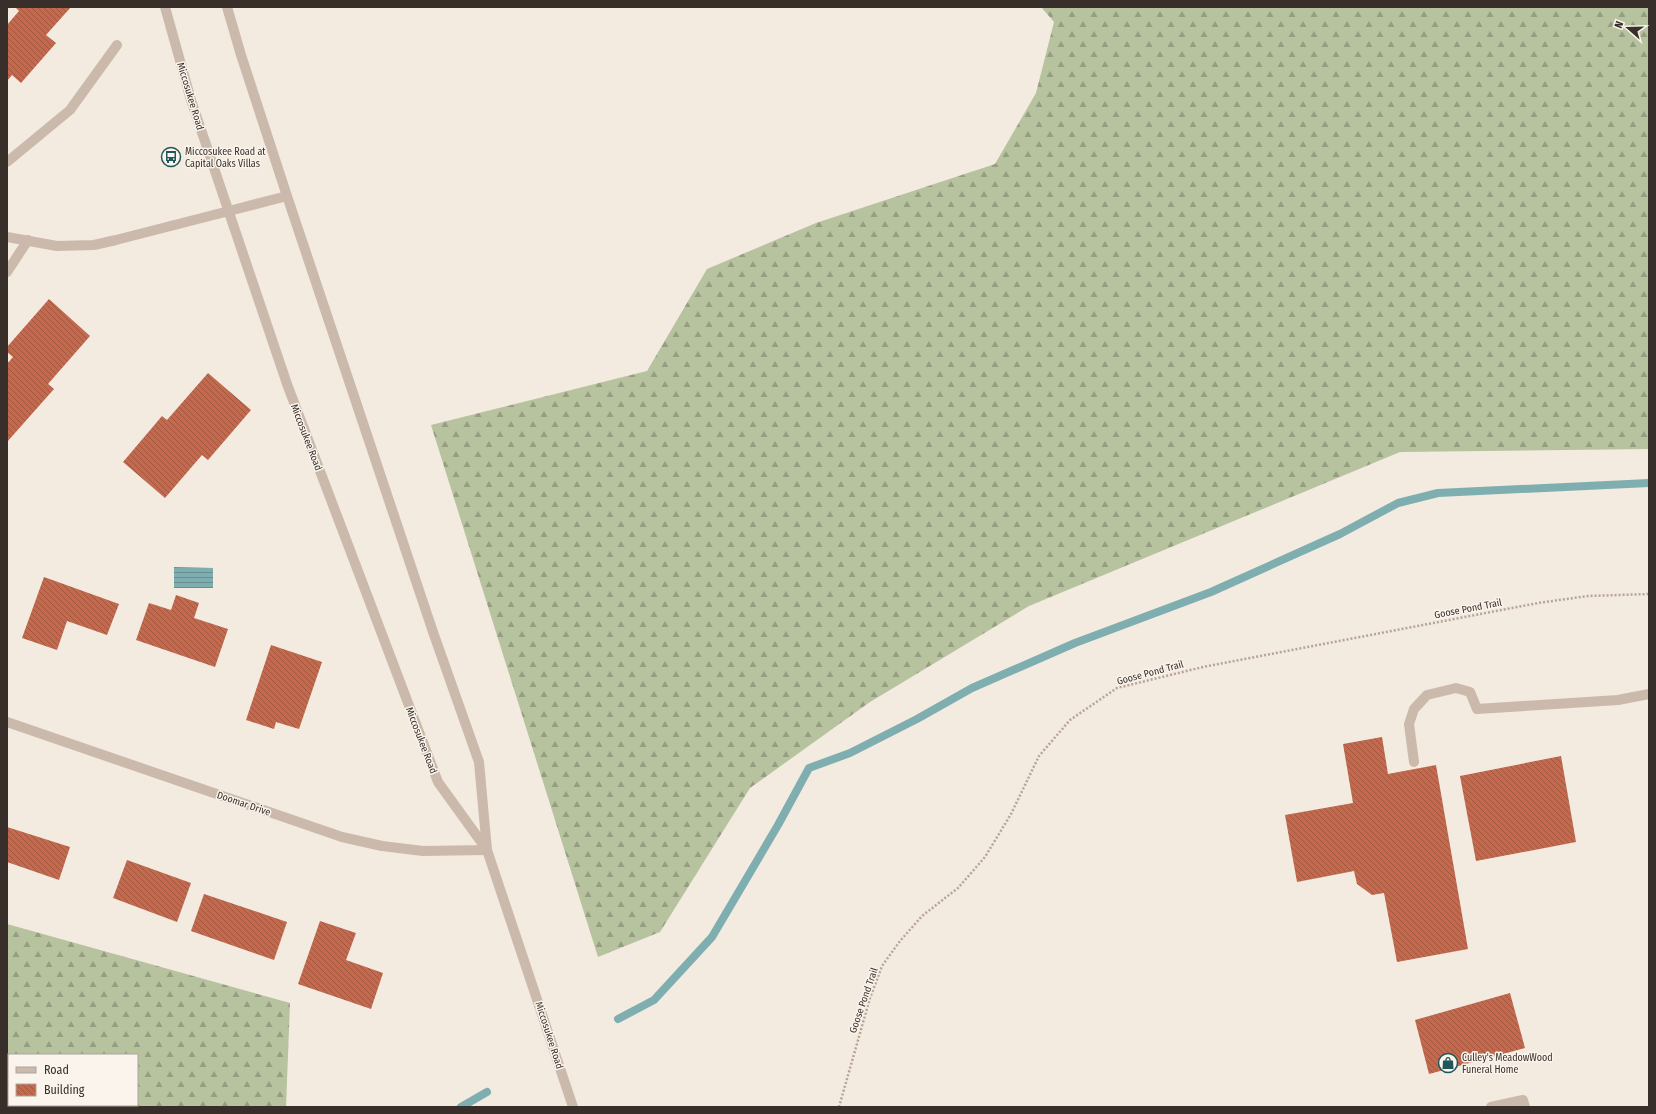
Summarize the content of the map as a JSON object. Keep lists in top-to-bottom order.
{
  "streets": {
    "street": ["Miccosukee Road", "Doomar Drive"],
    "path": ["Goose Pond Trail"]
  },
  "crossings": [
    ["Miccosukee Road", "Doomar Drive"]
  ],
  "places": {
    "bus stop": ["Miccosukee Road at Capital Oaks Villas"],
    "shop": ["Culley's MeadowWood Funeral Home"]
  },
  "legend": ["Road", "Building"],
  "north": "left"
}
